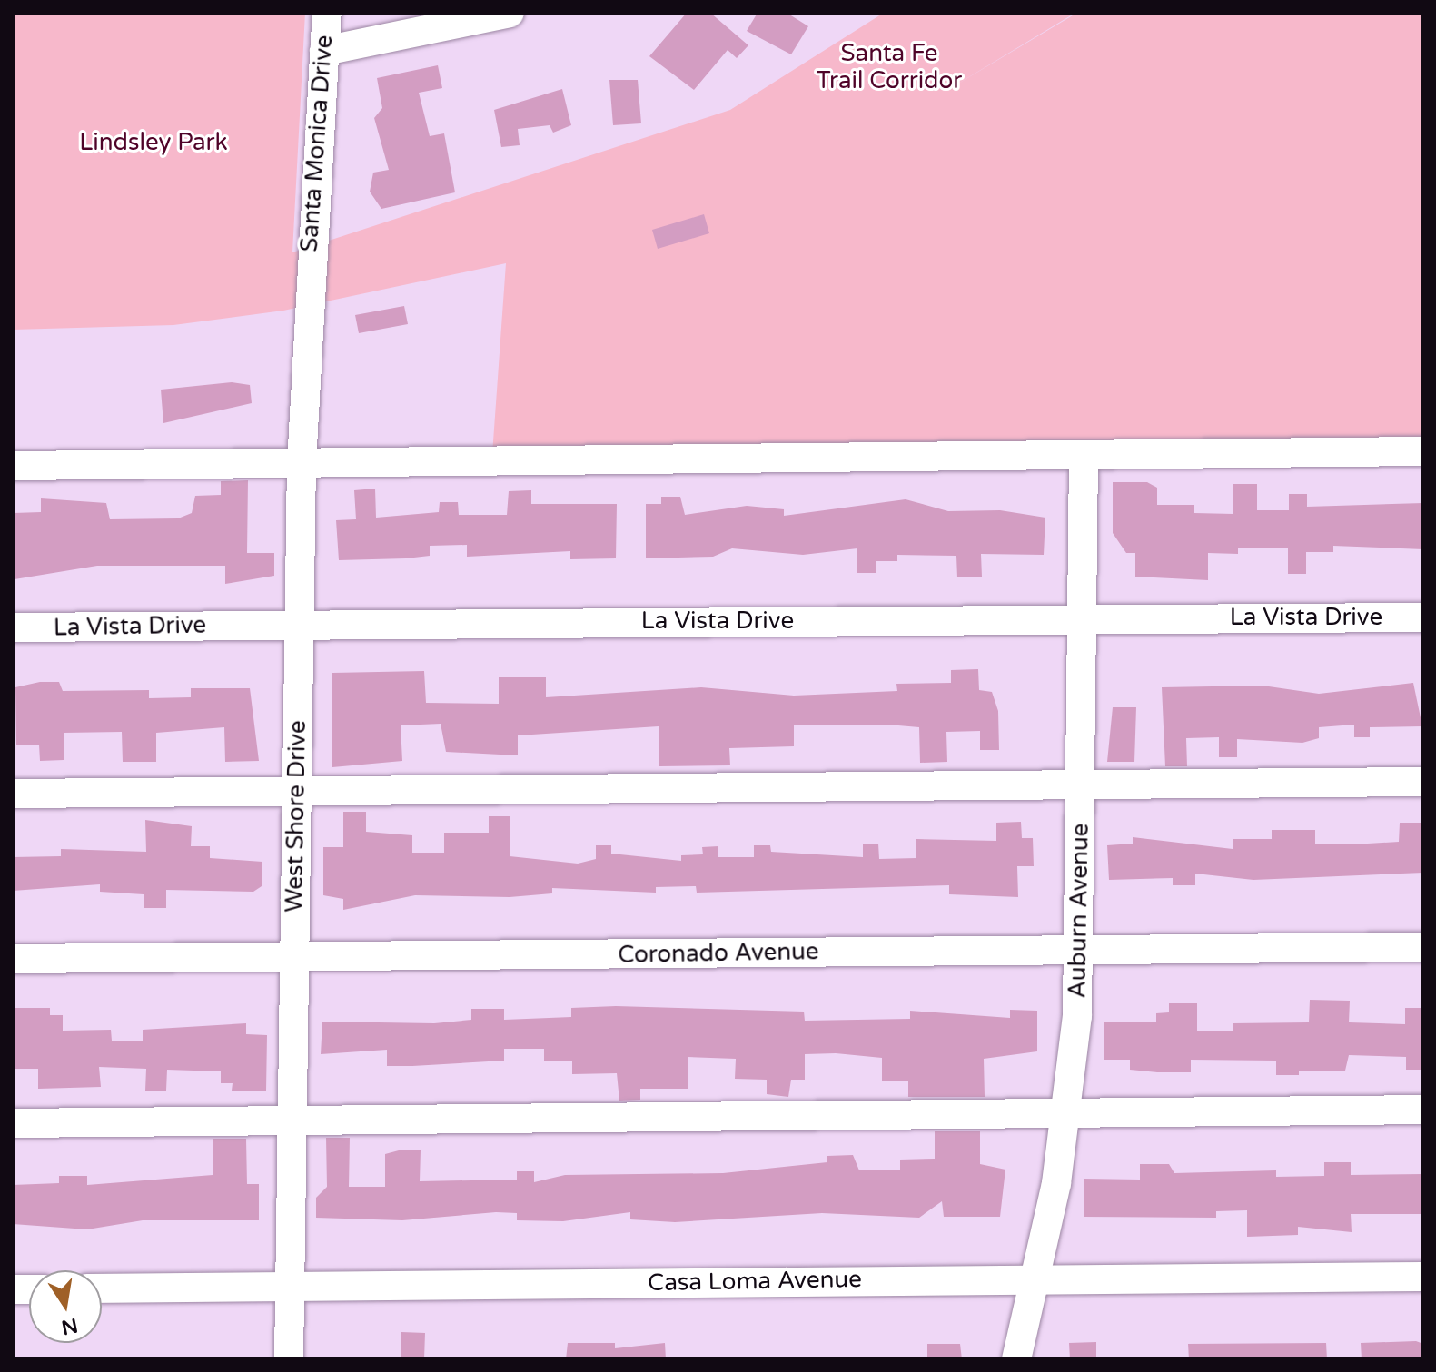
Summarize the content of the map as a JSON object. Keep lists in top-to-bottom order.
{
  "streets": {
    "street": [
      "Santa Monica Drive",
      "La Vista Drive",
      "West Shore Drive",
      "Auburn Avenue",
      "Coronado Avenue",
      "Casa Loma Avenue"
    ]
  },
  "crossings": [
    ["Santa Monica Drive", "West Shore Drive"],
    ["La Vista Drive", "West Shore Drive"],
    ["La Vista Drive", "Auburn Avenue"],
    ["West Shore Drive", "Coronado Avenue"],
    ["West Shore Drive", "Casa Loma Avenue"],
    ["Auburn Avenue", "Coronado Avenue"],
    ["Auburn Avenue", "Casa Loma Avenue"]
  ],
  "parks": ["Santa Fe Trail Corridor", "Lindsley Park"],
  "north": "bottom"
}
